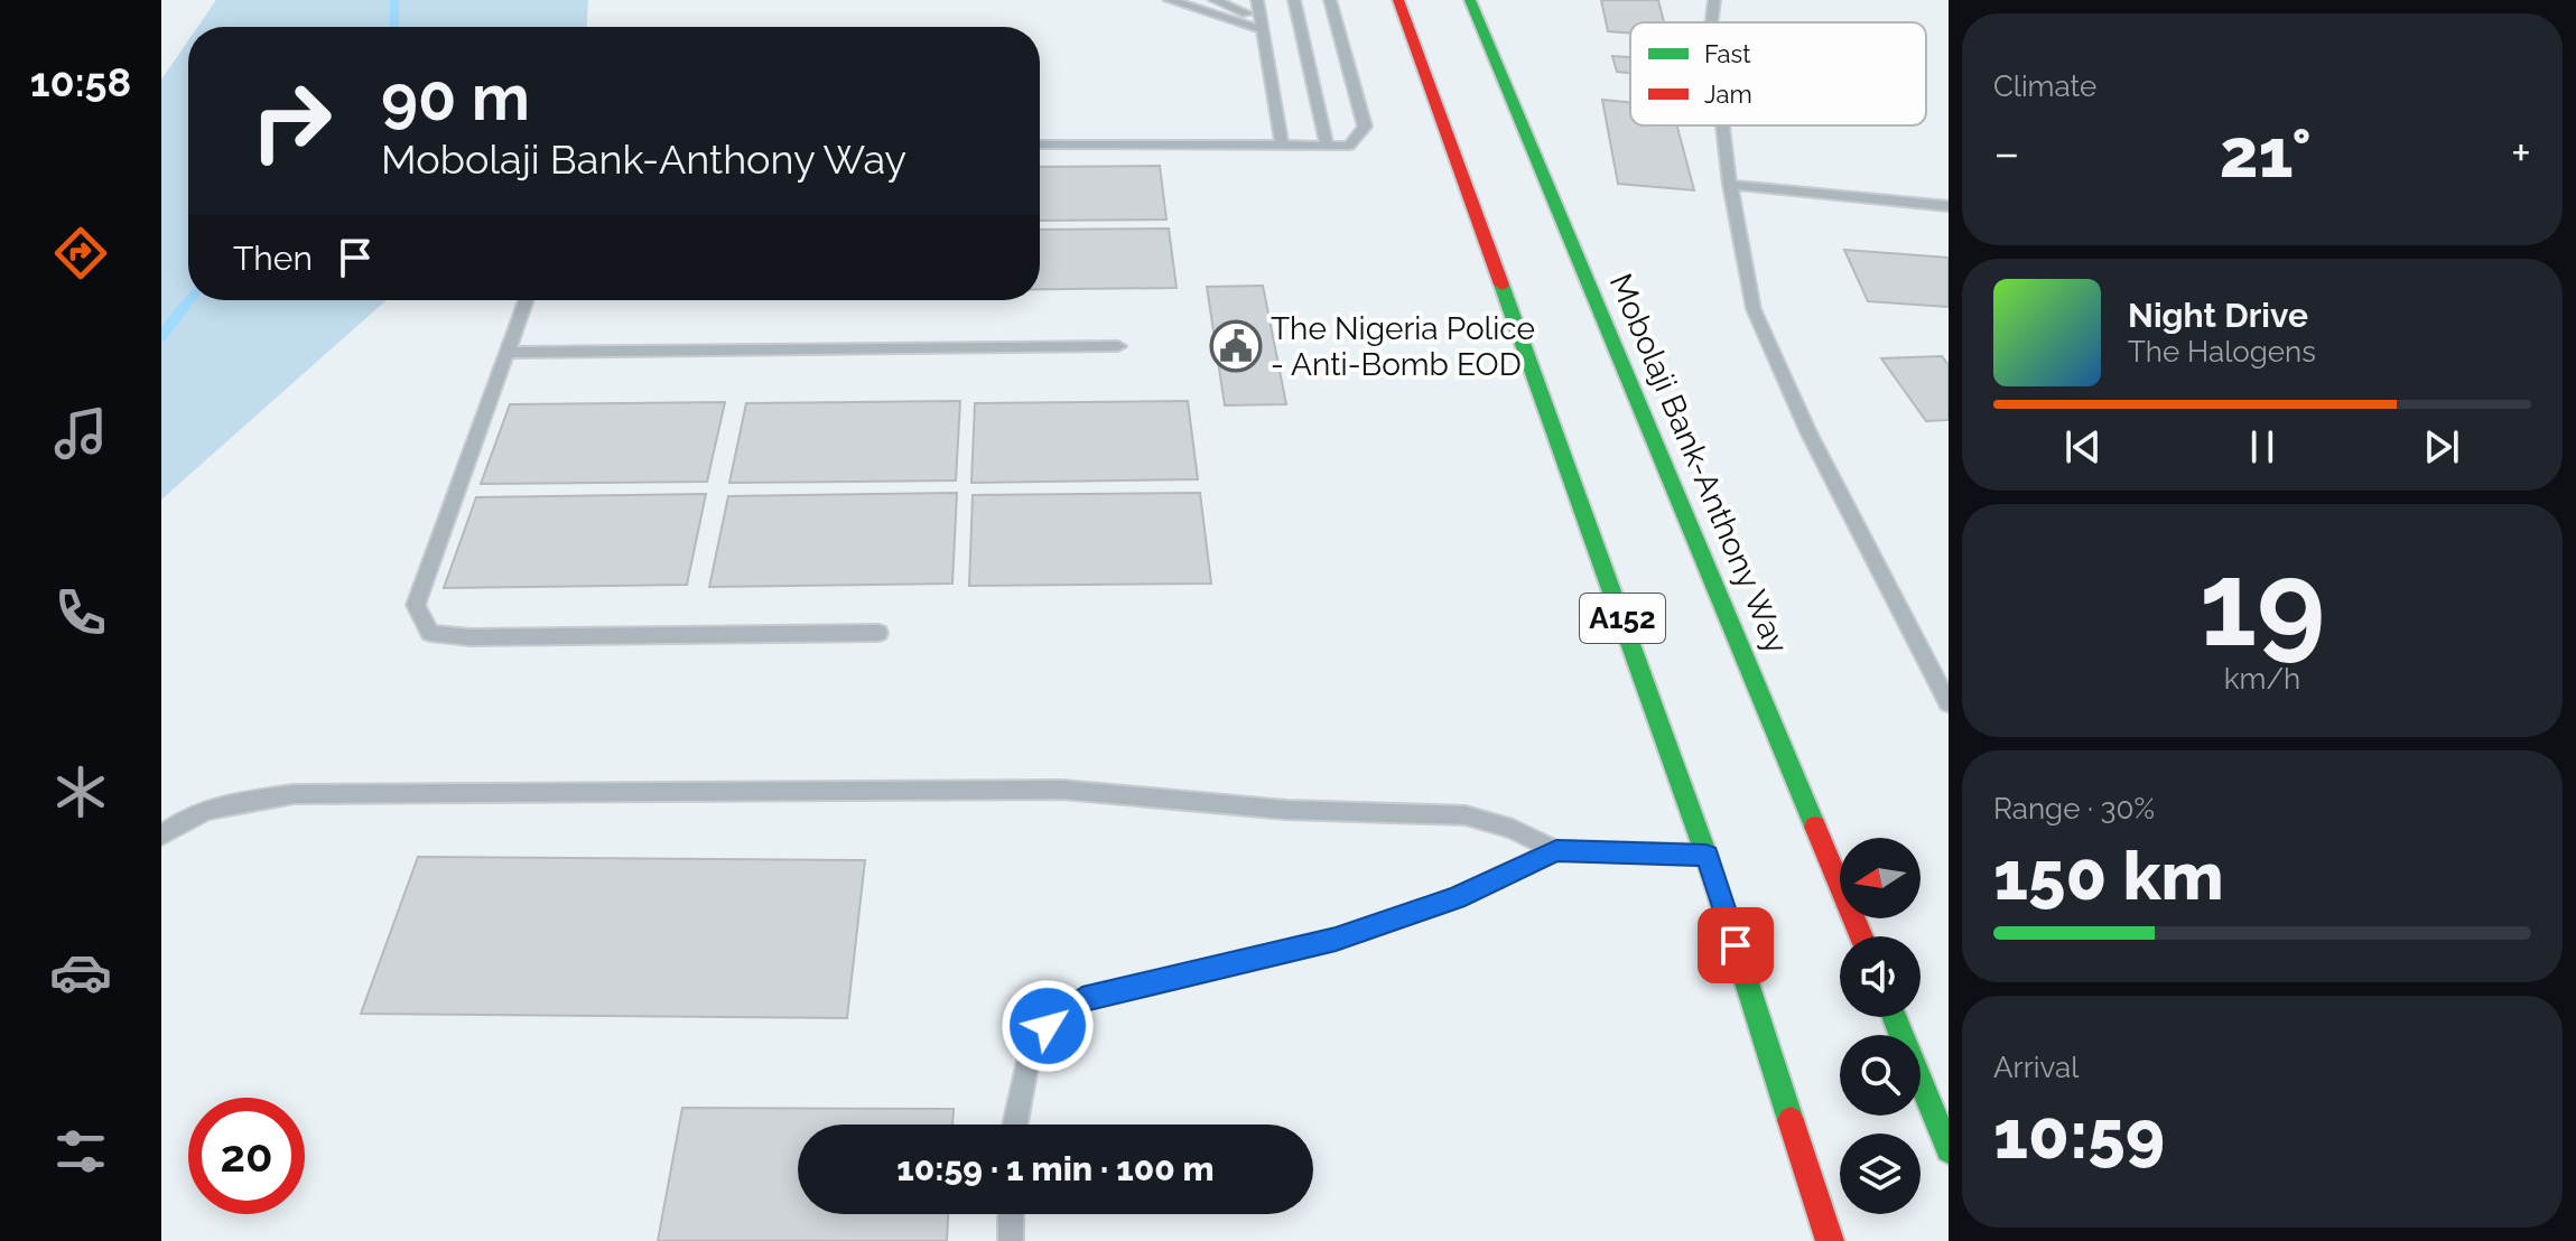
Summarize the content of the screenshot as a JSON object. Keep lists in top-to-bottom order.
{
  "streets": {
    "main road": ["Mobolaji Bank-Anthony Way", "A152"]
  },
  "places": {
    "public building": ["The Nigeria Police - Anti-Bomb EOD"]
  },
  "legend": ["Fast", "Jam"],
  "north": "left",
  "page": {
    "tabs": "10:58",
    "tile": [
      "Climate",
      ["19", "km/h"],
      ["Range · 30%", "150 km"],
      ["Arrival", "10:59"]
    ],
    "turn": ["90 m", "Mobolaji Bank-Anthony Way"],
    "heat": ["−", "21°", "+"],
    "then": "Then",
    "song": ["Night Drive", "The Halogens"],
    "limit": "20",
    "trip": "10:59 · 1 min · 100 m"
  }
}
